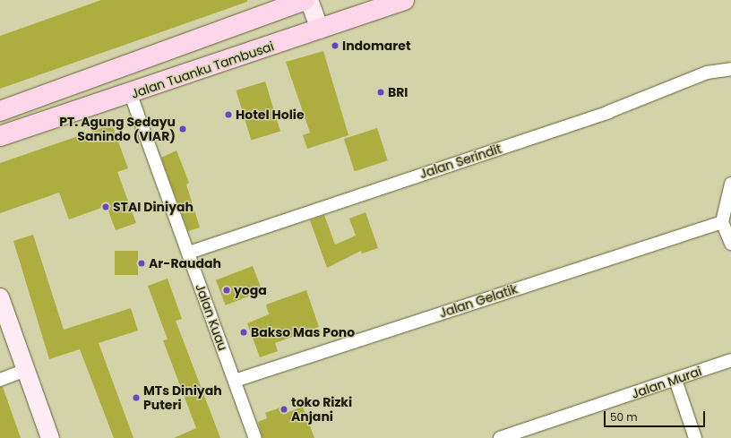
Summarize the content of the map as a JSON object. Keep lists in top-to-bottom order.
{
  "streets": {
    "main road": ["Jalan Tuanku Tambusai"],
    "street": [
      "Jalan Serindit",
      "Jalan Gelatik",
      "Jalan Kuau",
      "Jalan Murai"
    ]
  },
  "crossings": [
    ["Jalan Tuanku Tambusai", "Jalan Kuau"],
    ["Jalan Serindit", "Jalan Kuau"],
    ["Jalan Gelatik", "Jalan Kuau"]
  ],
  "places": [
    "Indomaret",
    "BRI",
    "Hotel Holie",
    "PT. Agung Sedayu Sanindo (VIAR)",
    "STAI Diniyah",
    "Ar-Raudah",
    "yoga",
    "Bakso Mas Pono",
    "MTs Diniyah Puteri",
    "toko Rizki Anjani"
  ],
  "scale_bar": "50 m"
}
